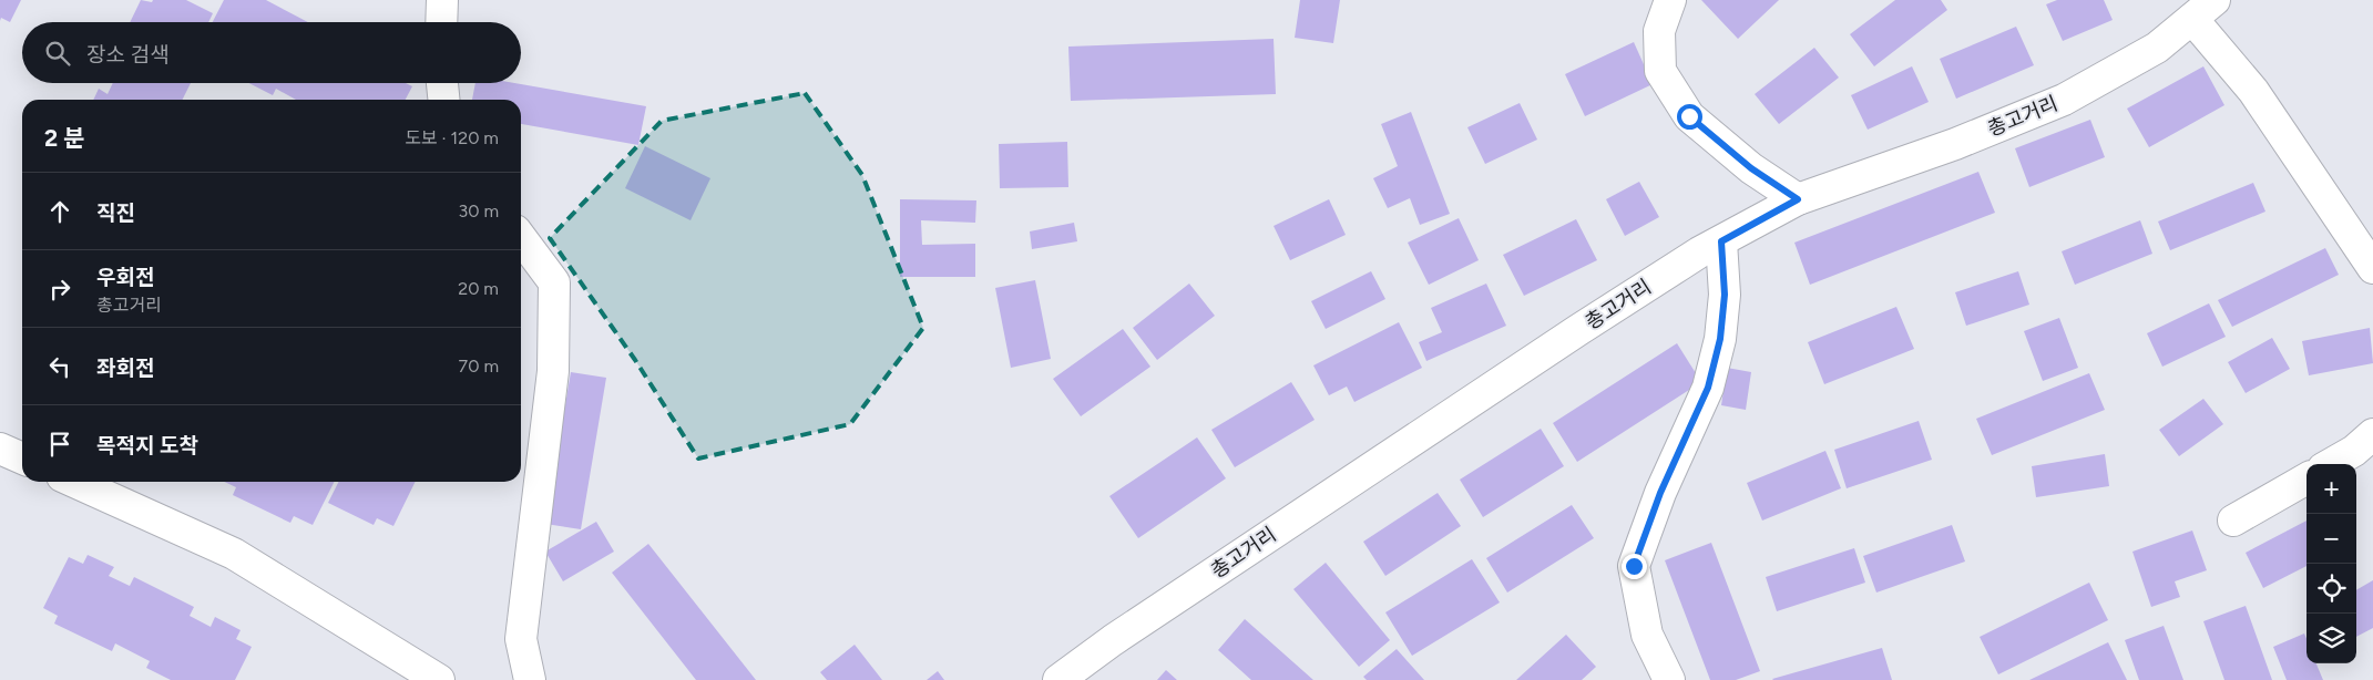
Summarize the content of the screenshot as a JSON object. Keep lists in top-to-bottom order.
{
  "streets": {
    "street": ["총고거리"]
  },
  "page": {
    "search": "장소 검색",
    "heading": ["2 분", "도보 · 120 m"],
    "list": [
      ["직진", "30 m"],
      ["우회전", "총고거리", "20 m"],
      ["좌회전", "70 m"],
      "목적지 도착"
    ],
    "map_buttons": ["+", "−"]
  }
}
